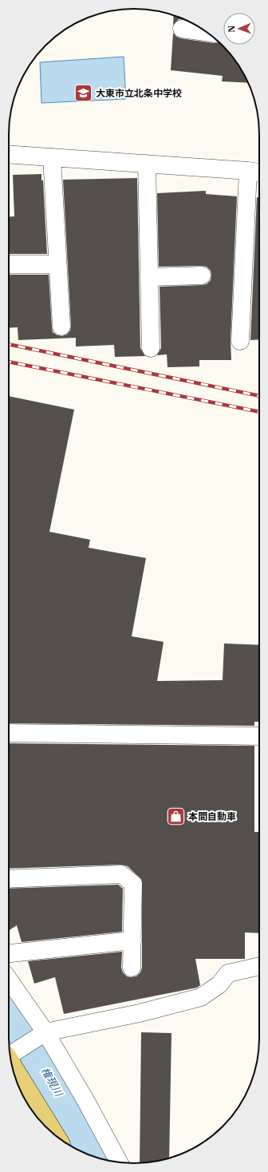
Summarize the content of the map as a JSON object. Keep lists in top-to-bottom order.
{
  "water": ["権現川"],
  "places": {
    "school or university": ["大東市立北条中学校"],
    "shop": ["本間自動車"]
  },
  "north": "left"
}
